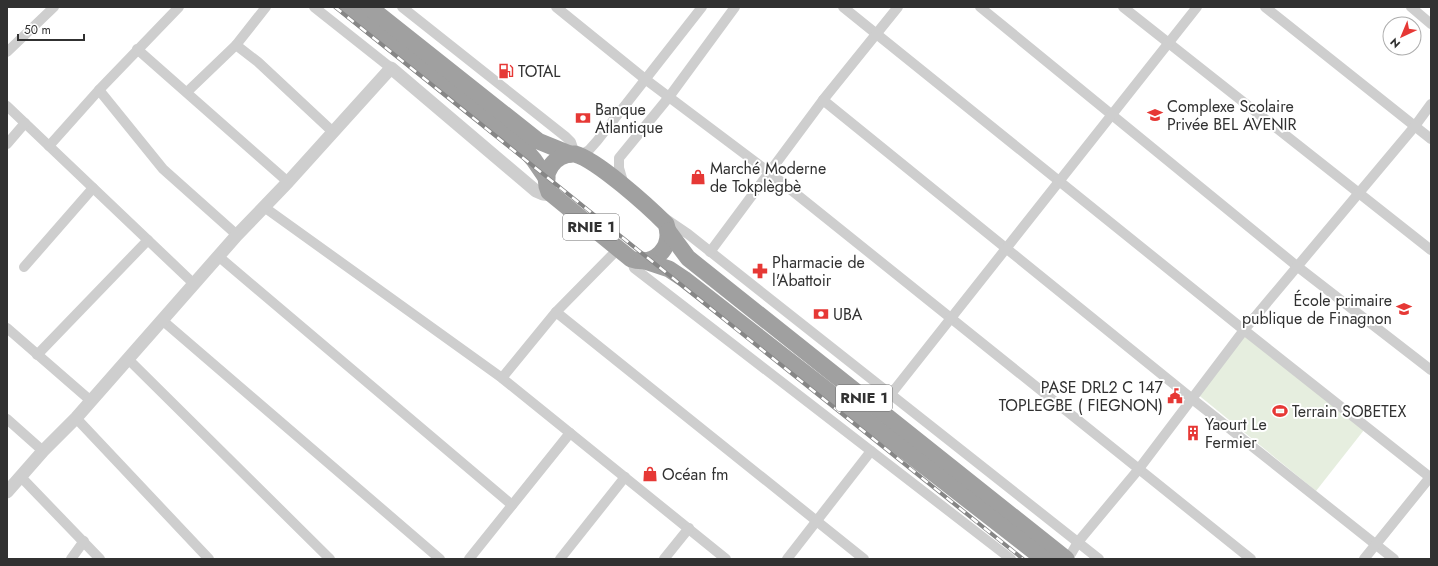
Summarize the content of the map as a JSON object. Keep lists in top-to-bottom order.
{
  "streets": {
    "highway": ["RNIE 1"]
  },
  "places": {
    "fuel station": ["TOTAL"],
    "school or university": ["Complexe Scolaire Privée BEL AVENIR", "École primaire publique de Finagnon"],
    "bank": ["Banque Atlantique", "UBA"],
    "shop": ["Marché Moderne de Tokplègbè", "Océan fm"],
    "pharmacy": ["Pharmacie de l'Abattoir"],
    "public building": ["PASE DRL2 C 147 TOPLEGBE ( FIEGNON)"],
    "sports": ["Terrain SOBETEX"],
    "building": ["Yaourt Le Fermier"]
  },
  "scale_bar": "50 m",
  "north": "bottom left"
}
